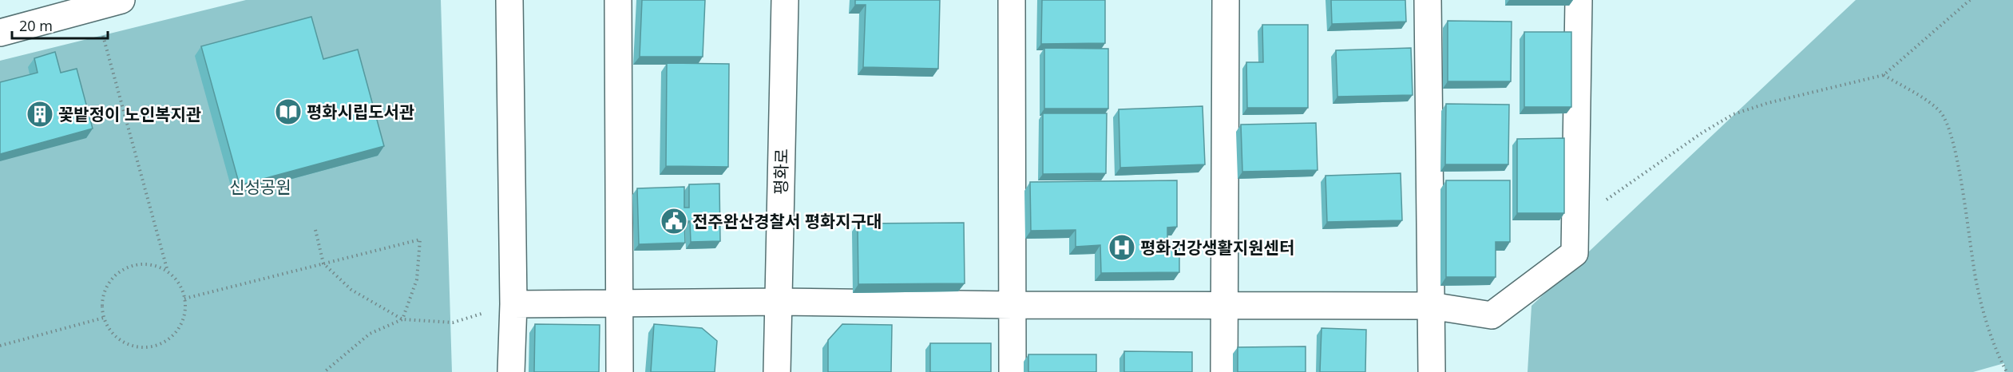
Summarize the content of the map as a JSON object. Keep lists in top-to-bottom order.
{
  "streets": {
    "street": ["평화로"]
  },
  "parks": ["신성공원"],
  "places": {
    "library": ["평화시립도서관"],
    "building": ["꽃밭정이 노인복지관"],
    "public building": ["전주완산경찰서 평화지구대"],
    "hospital": ["평화건강생활지원센터"]
  },
  "scale_bar": "20 m"
}
